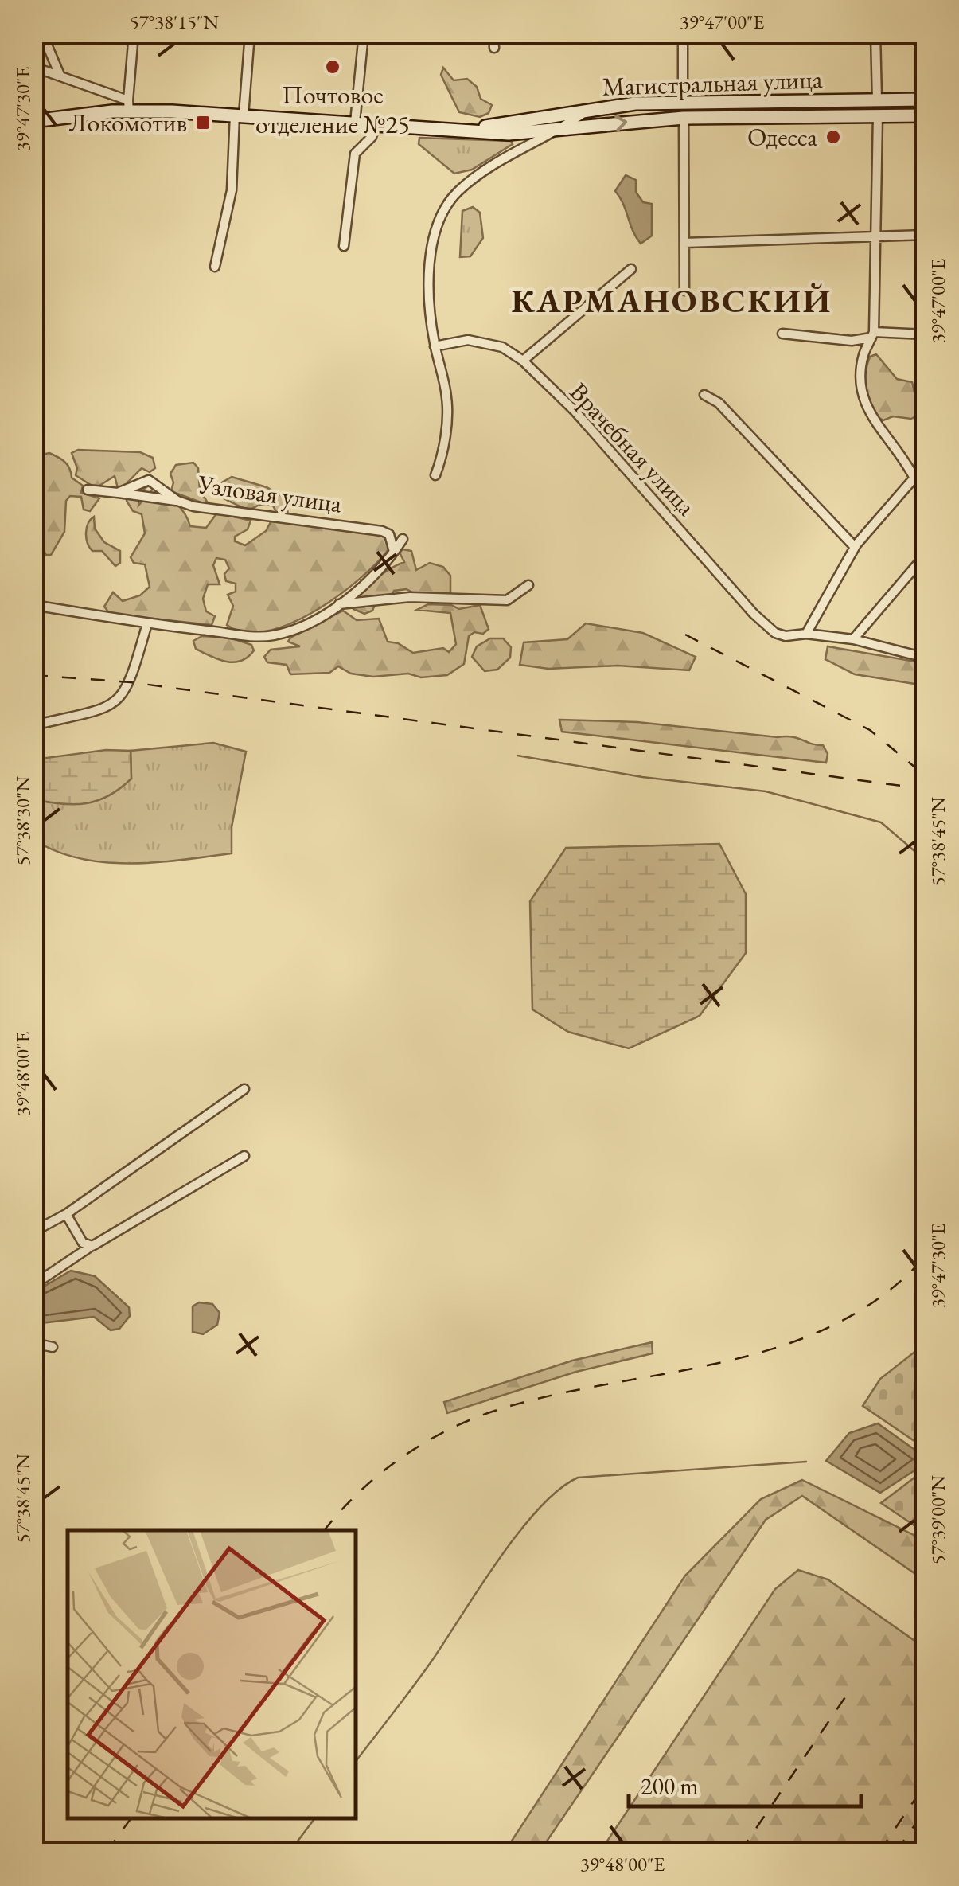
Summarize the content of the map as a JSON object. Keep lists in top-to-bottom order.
{
  "streets": {
    "main road": ["Магистральная улица"],
    "street": ["Врачебная улица", "Узловая улица"]
  },
  "districts": ["КАРМАНОВСКИЙ"],
  "places": {
    "other": ["Почтовое отделение №25", "Одесса"],
    "transit": ["Локомотив"]
  },
  "scale_bar": "200 m",
  "coordinates": [
    "57°38'15\"N",
    "39°47'00\"E",
    "39°47'30\"E",
    "57°38'30\"N",
    "57°38'45\"N",
    "39°48'00\"E",
    "57°39'00\"N"
  ]
}
